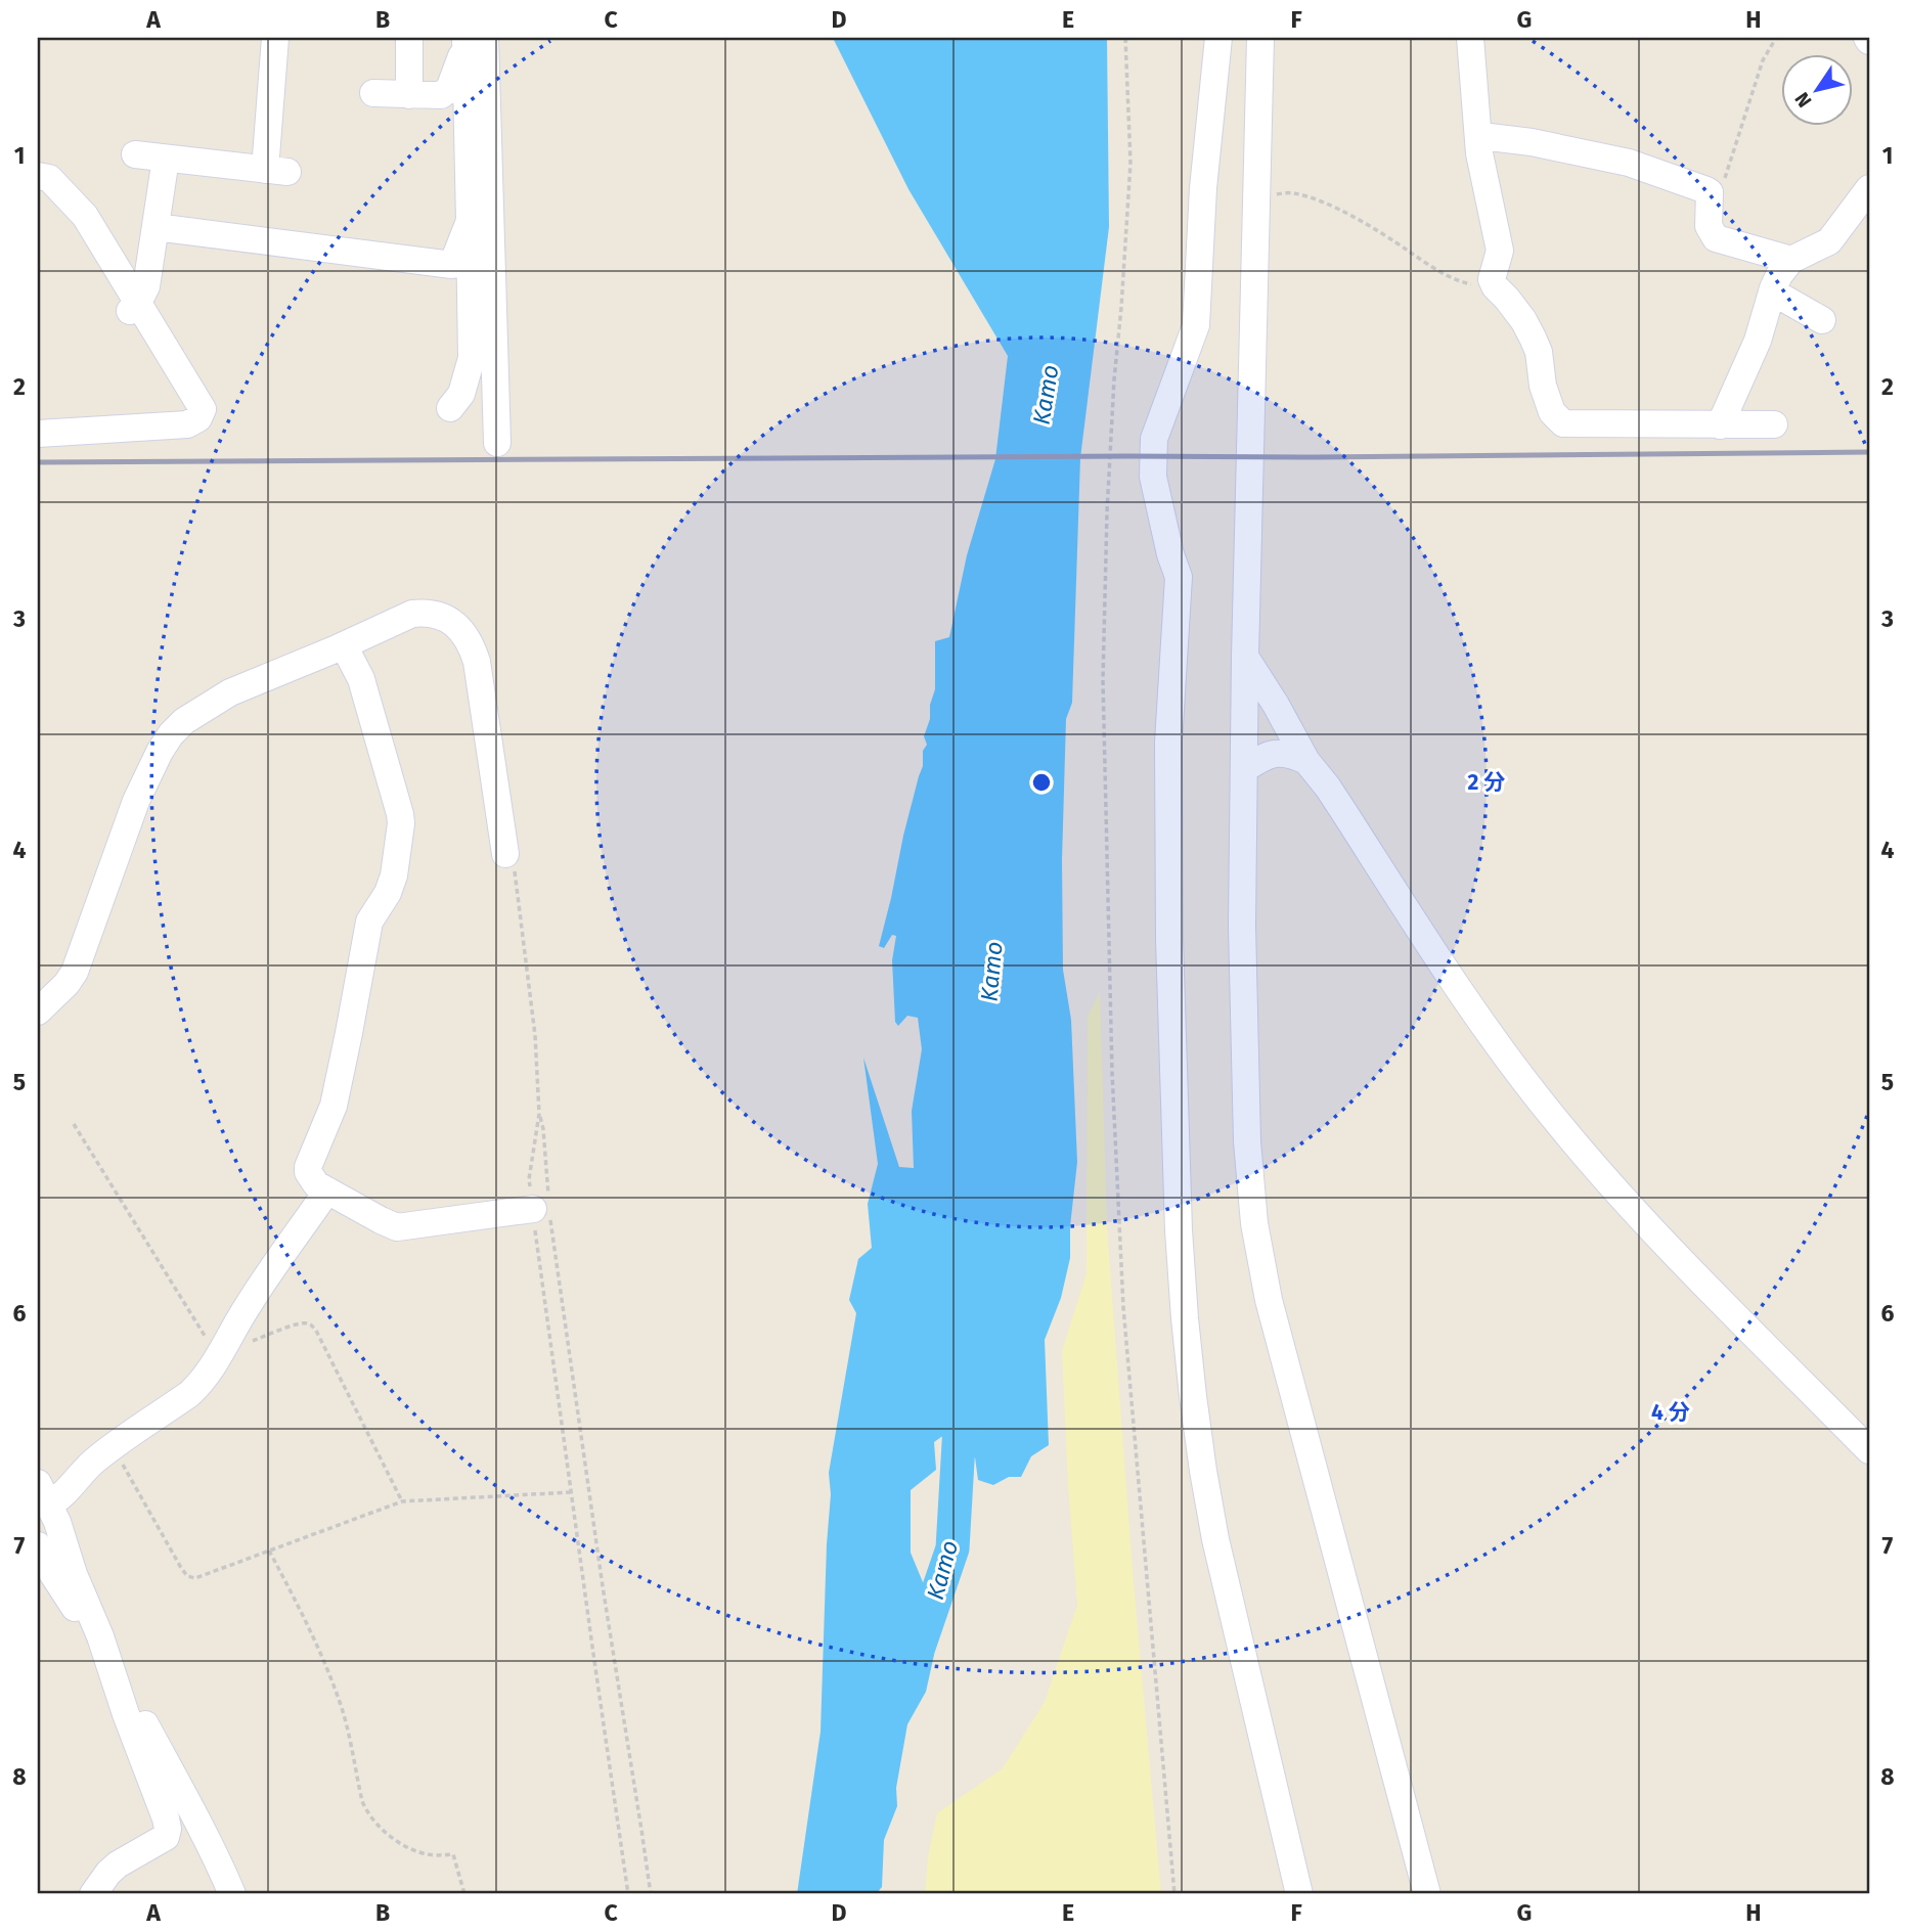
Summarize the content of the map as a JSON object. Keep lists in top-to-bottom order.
{
  "water": ["Kamo"],
  "north": "bottom left",
  "grid": {
    "columns": [
      "A",
      "B",
      "C",
      "D",
      "E",
      "F",
      "G",
      "H"
    ],
    "rows": [
      "1",
      "2",
      "3",
      "4",
      "5",
      "6",
      "7",
      "8"
    ]
  },
  "rings": ["2 分", "4 分"]
}
